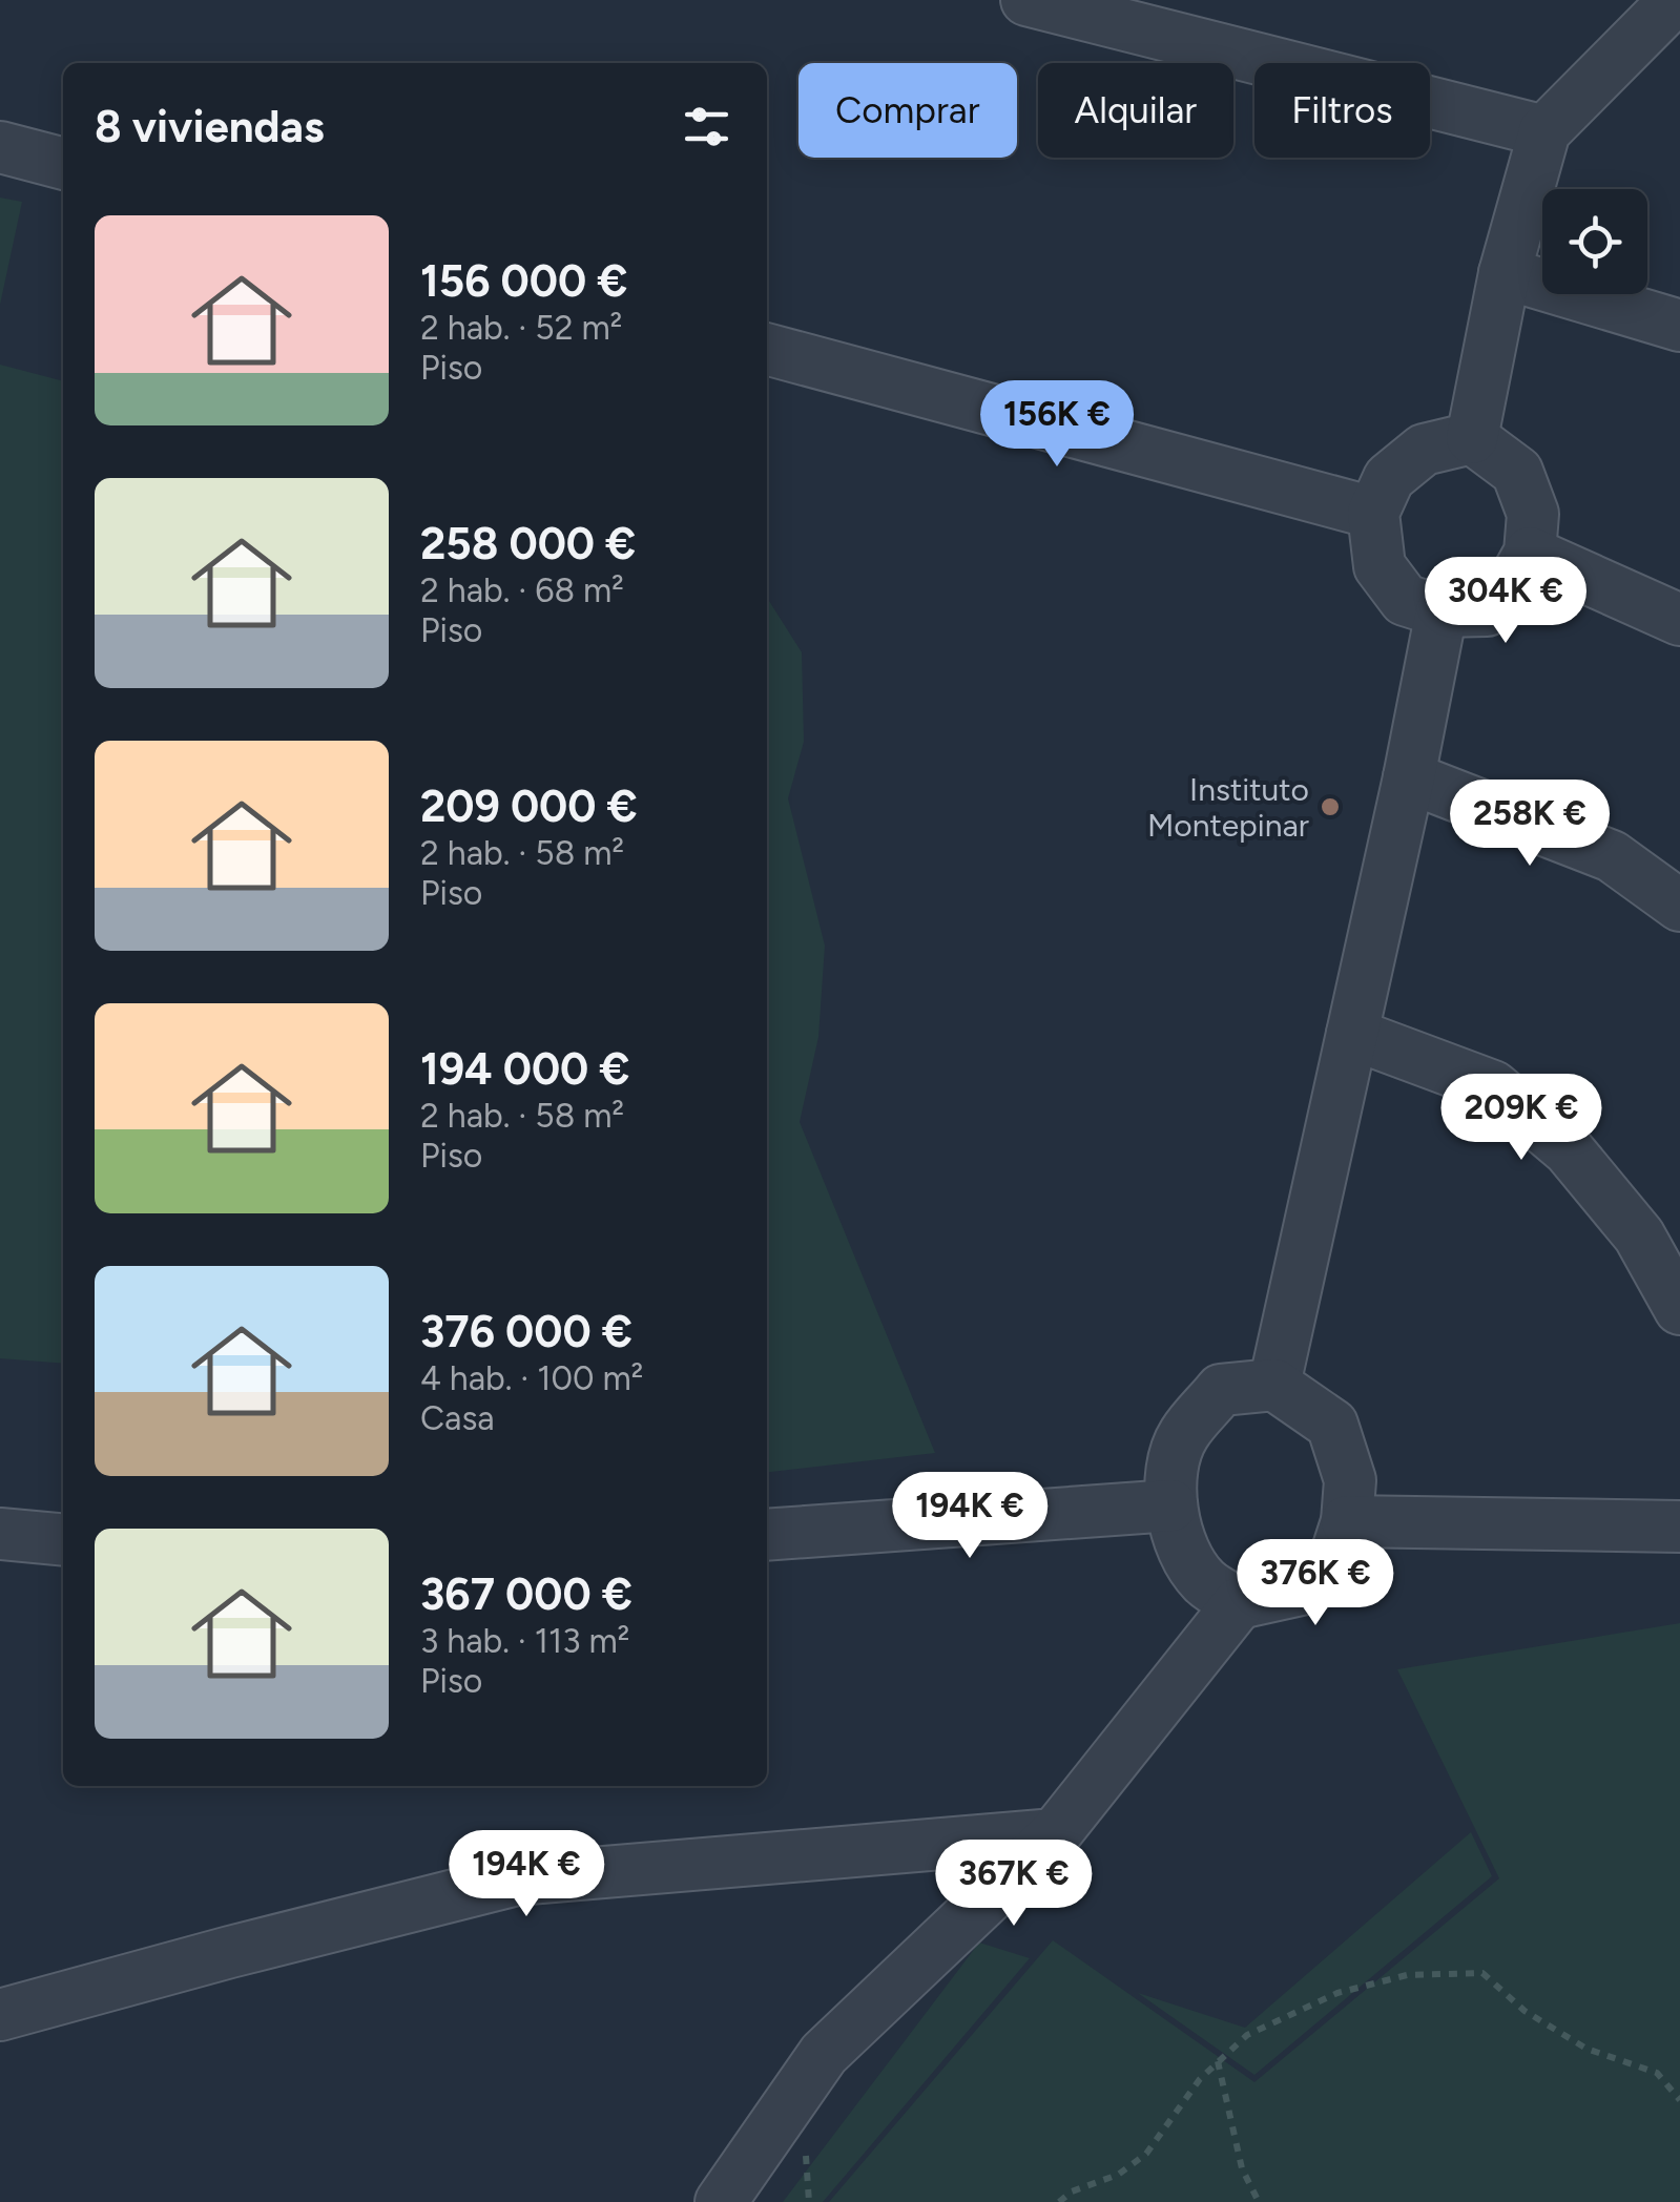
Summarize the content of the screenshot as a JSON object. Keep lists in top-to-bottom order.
{
  "places": ["Instituto Montepinar"],
  "page": {
    "chip": ["Comprar", "Alquilar", "Filtros"],
    "heading": "8 viviendas",
    "list": [
      {
        "name": "156 000 €",
        "note": "2 hab. · 52 m² · Piso"
      },
      {
        "name": "258 000 €",
        "note": "2 hab. · 68 m² · Piso"
      },
      {
        "name": "209 000 €",
        "note": "2 hab. · 58 m² · Piso"
      },
      {
        "name": "194 000 €",
        "note": "2 hab. · 58 m² · Piso"
      },
      {
        "name": "376 000 €",
        "note": "4 hab. · 100 m² · Casa"
      },
      {
        "name": "367 000 €",
        "note": "3 hab. · 113 m² · Piso"
      }
    ],
    "price": [
      "156K €",
      "304K €",
      "258K €",
      "209K €",
      "194K €",
      "376K €",
      "194K €",
      "367K €"
    ]
  }
}
